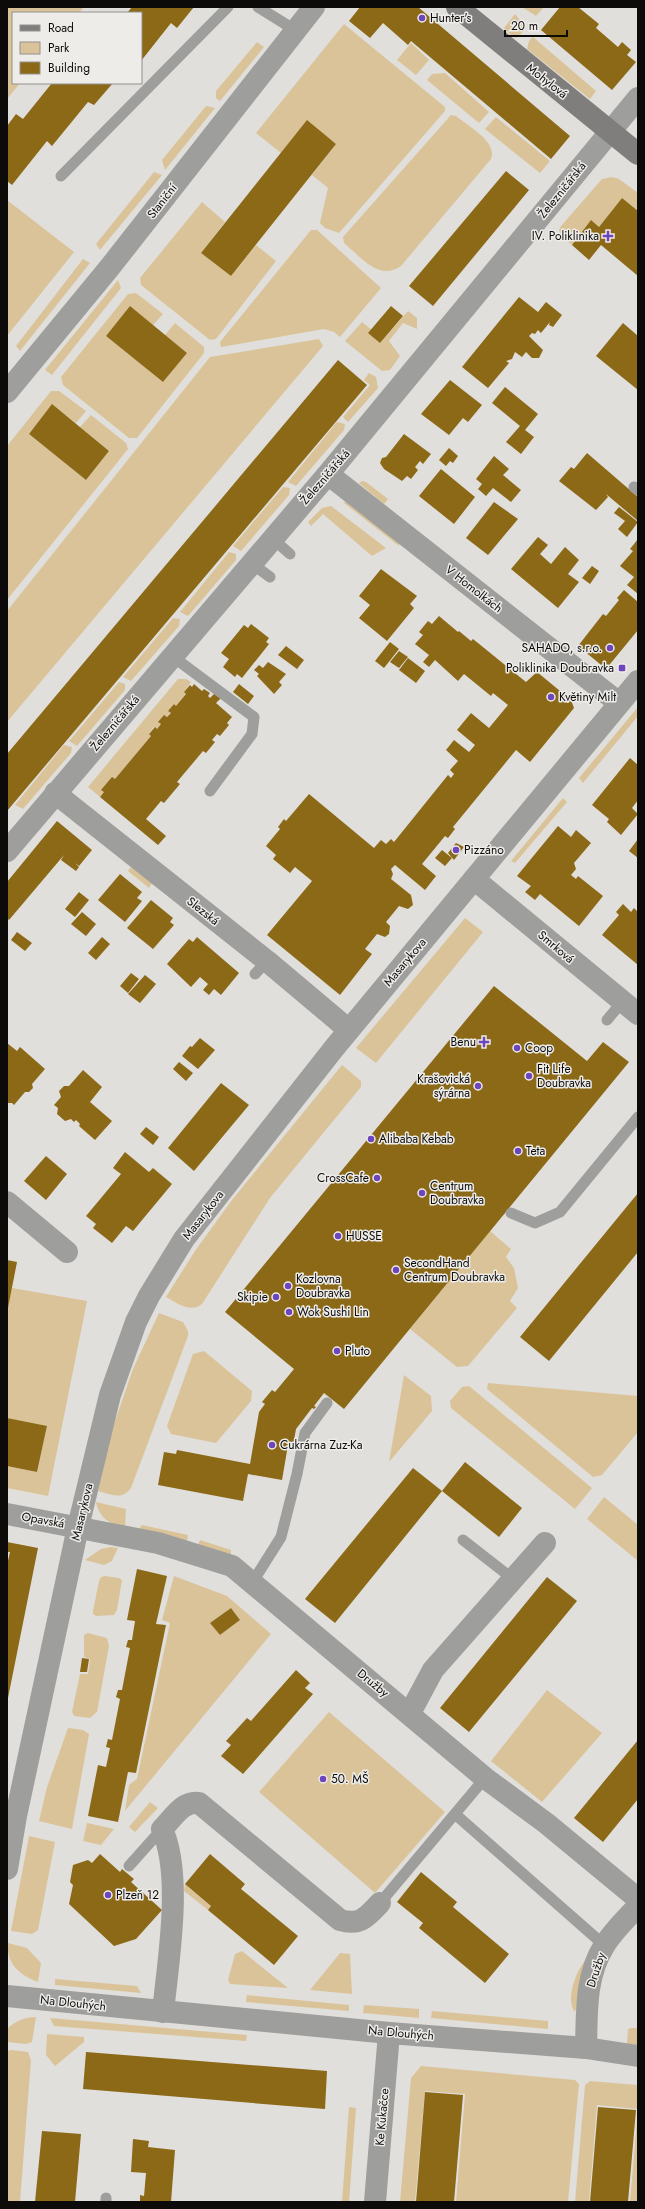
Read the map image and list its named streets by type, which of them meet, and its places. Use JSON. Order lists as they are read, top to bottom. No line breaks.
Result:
{"streets":{"main road":["Mohylová"],"street":["Železničářská","Staniční","V Homolkách","Slezská","Smrková","Masarykova","Opavská","Družby","Na Dlouhých","Ke Kukačce"]},"crossings":[["Mohylová","Železničářská"],["Železničářská","V Homolkách"],["Železničářská","Slezská"],["V Homolkách","Masarykova"],["Slezská","Masarykova"],["Smrková","Masarykova"],["Masarykova","Opavská"],["Masarykova","Družby"],["Opavská","Družby"],["Družby","Na Dlouhých"],["Na Dlouhých","Ke Kukačce"]],"places":{"other":["Hunter's","SAHADO, s.r.o.","Květiny Milt","Pizzáno","Coop","Fit Life Doubravka","Krašovická sýrárna","Alibaba Kebab","Teta","CrossCafe","Centrum Doubravka","HUSSE","SecondHand Centrum Doubravka","Kozlovna Doubravka","Skipie","Wok Sushi Lin","Pluto","Cukrárna Zuz-Ka","50. MŠ","Plzeň 12"],"health":["IV. Poliklinika","Benu"],"transit":["Poliklinika Doubravka"]},"legend":["Road","Park","Building"],"scale_bar":"20 m"}
